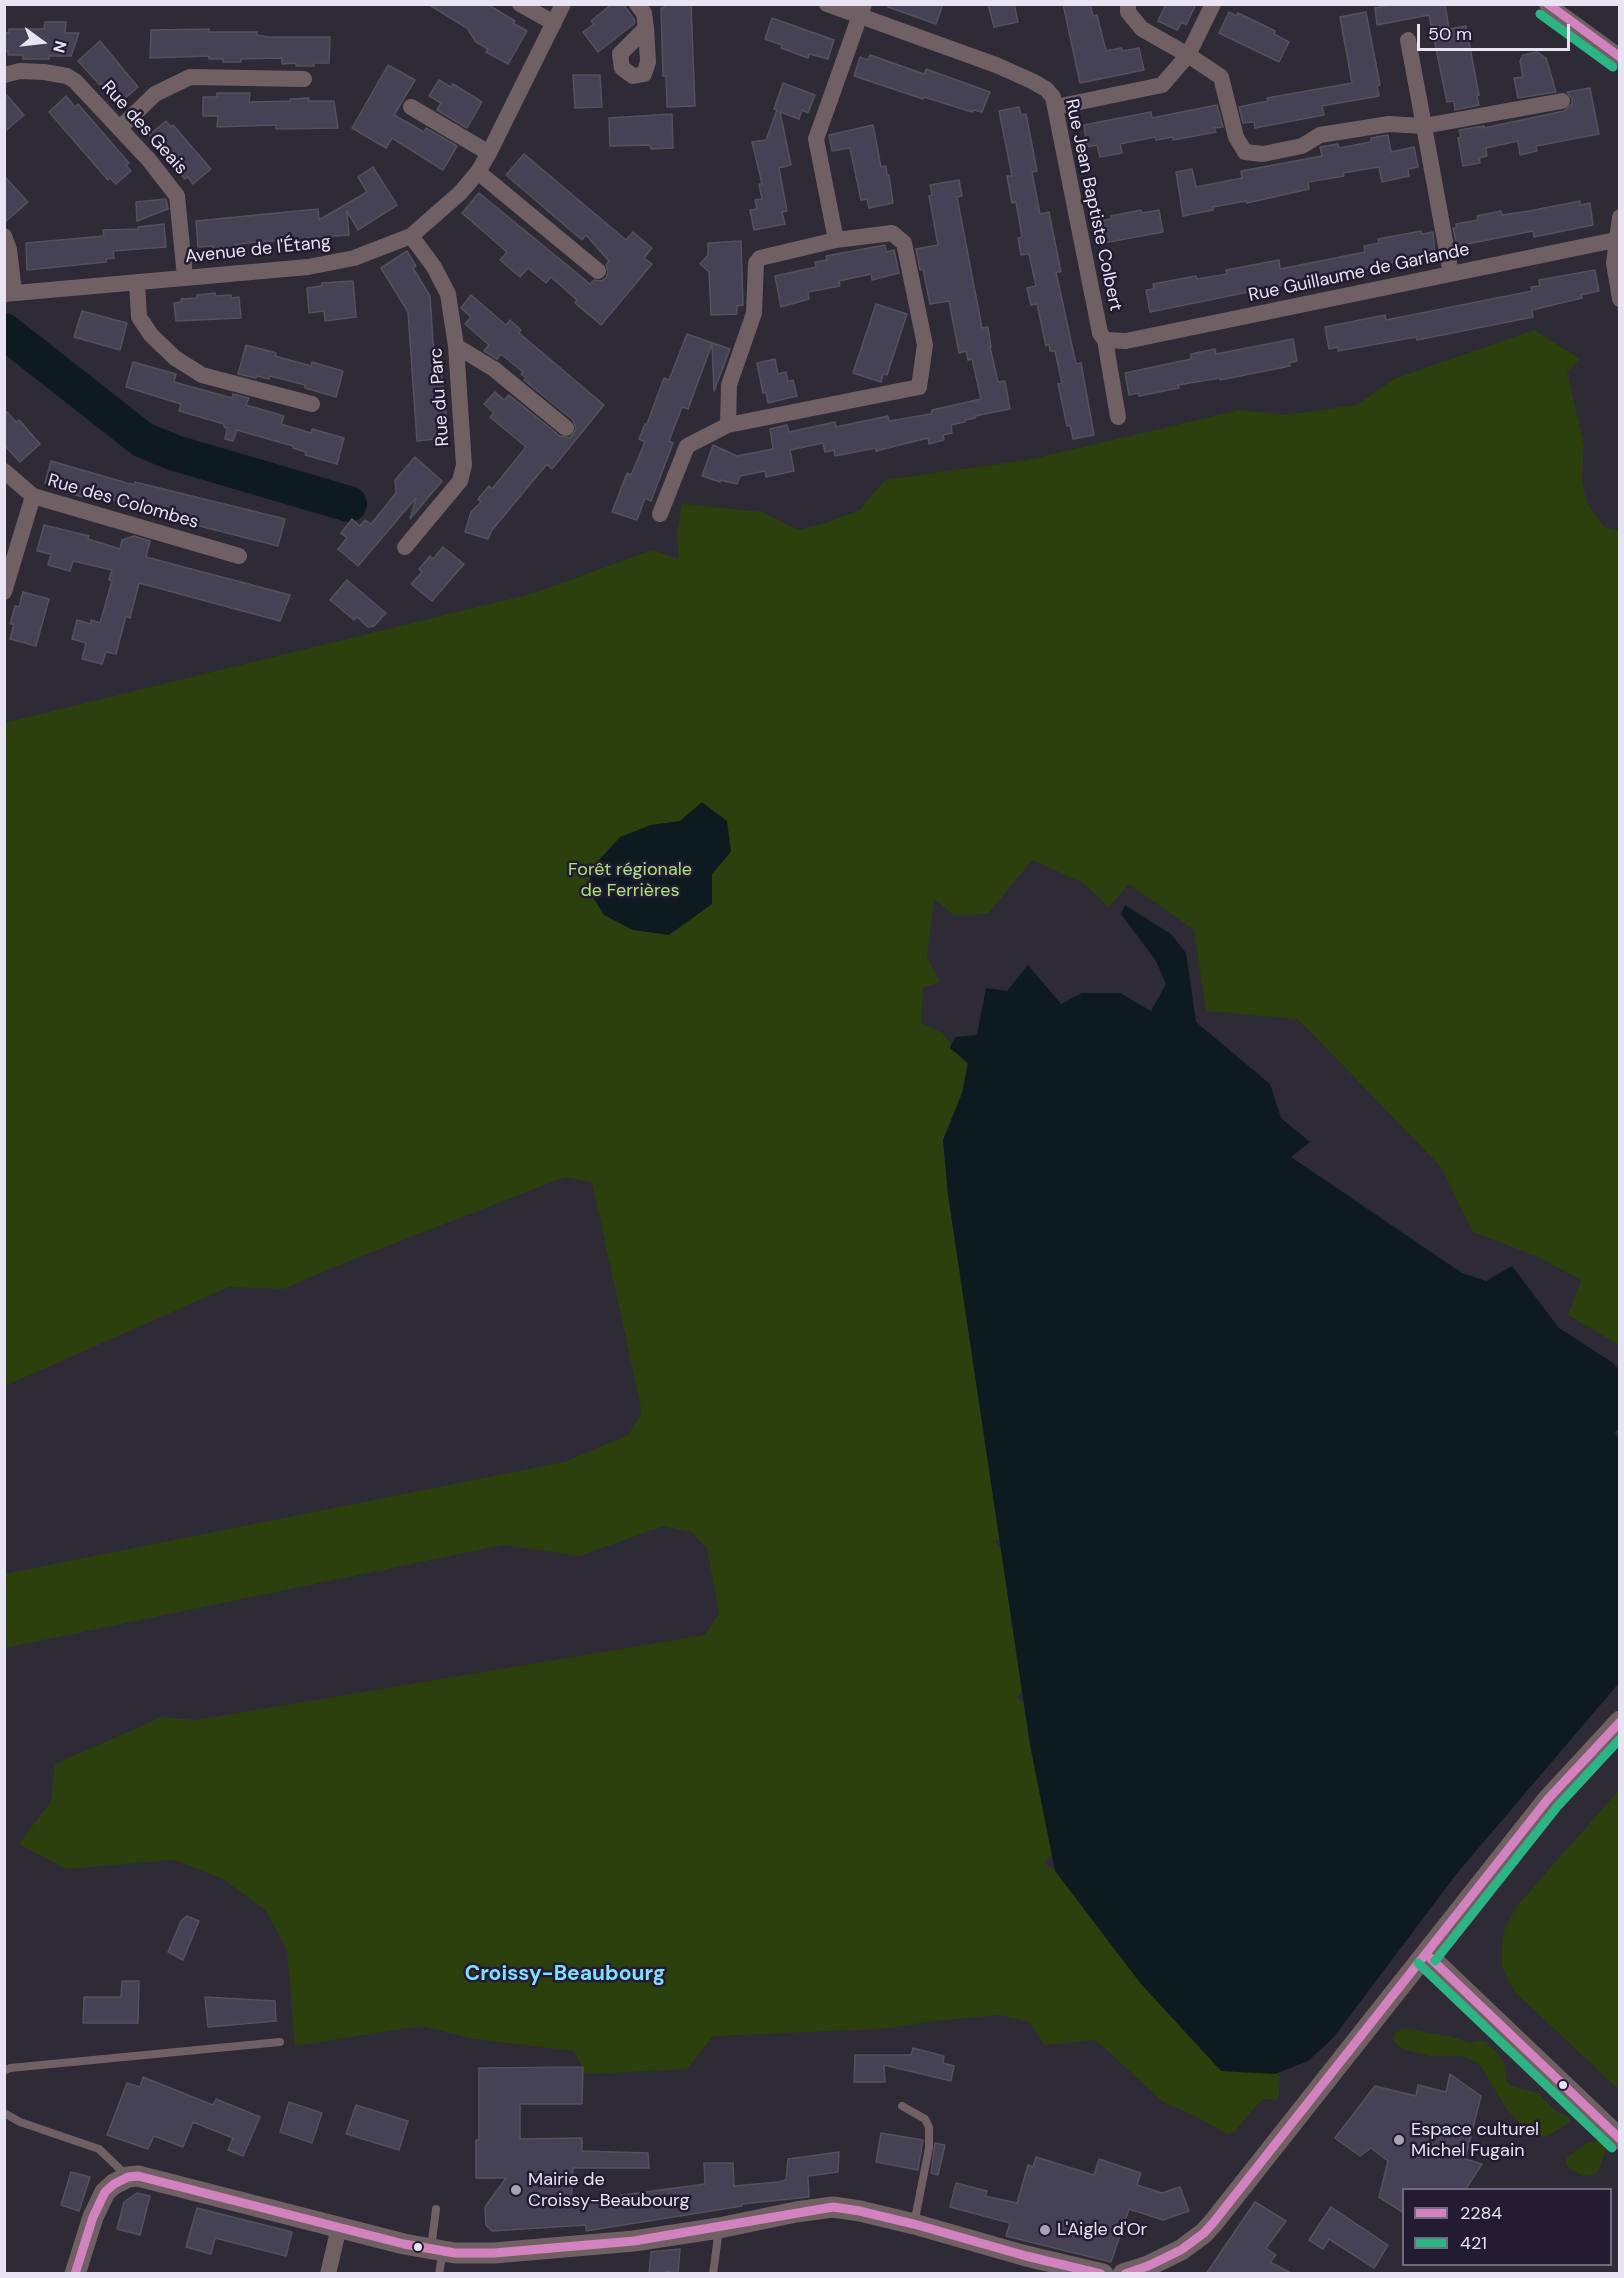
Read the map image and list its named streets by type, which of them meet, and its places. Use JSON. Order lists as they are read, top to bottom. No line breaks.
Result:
{"streets":{"street":["Rue des Geais","Rue Jean Baptiste Colbert","Avenue de l'Étang","Rue Guillaume de Garlande","Rue du Parc","Rue des Colombes"]},"crossings":[["Rue des Geais","Avenue de l'Étang"],["Rue Jean Baptiste Colbert","Rue Guillaume de Garlande"],["Avenue de l'Étang","Rue du Parc"]],"districts":["Croissy-Beaubourg"],"parks":["Forêt régionale de Ferrières"],"places":["Espace culturel Michel Fugain","Mairie de Croissy-Beaubourg","L'Aigle d'Or"],"lines":["transit line 2284","transit line 421"],"legend":["2284","421"],"scale_bar":"50 m","north":"right"}
